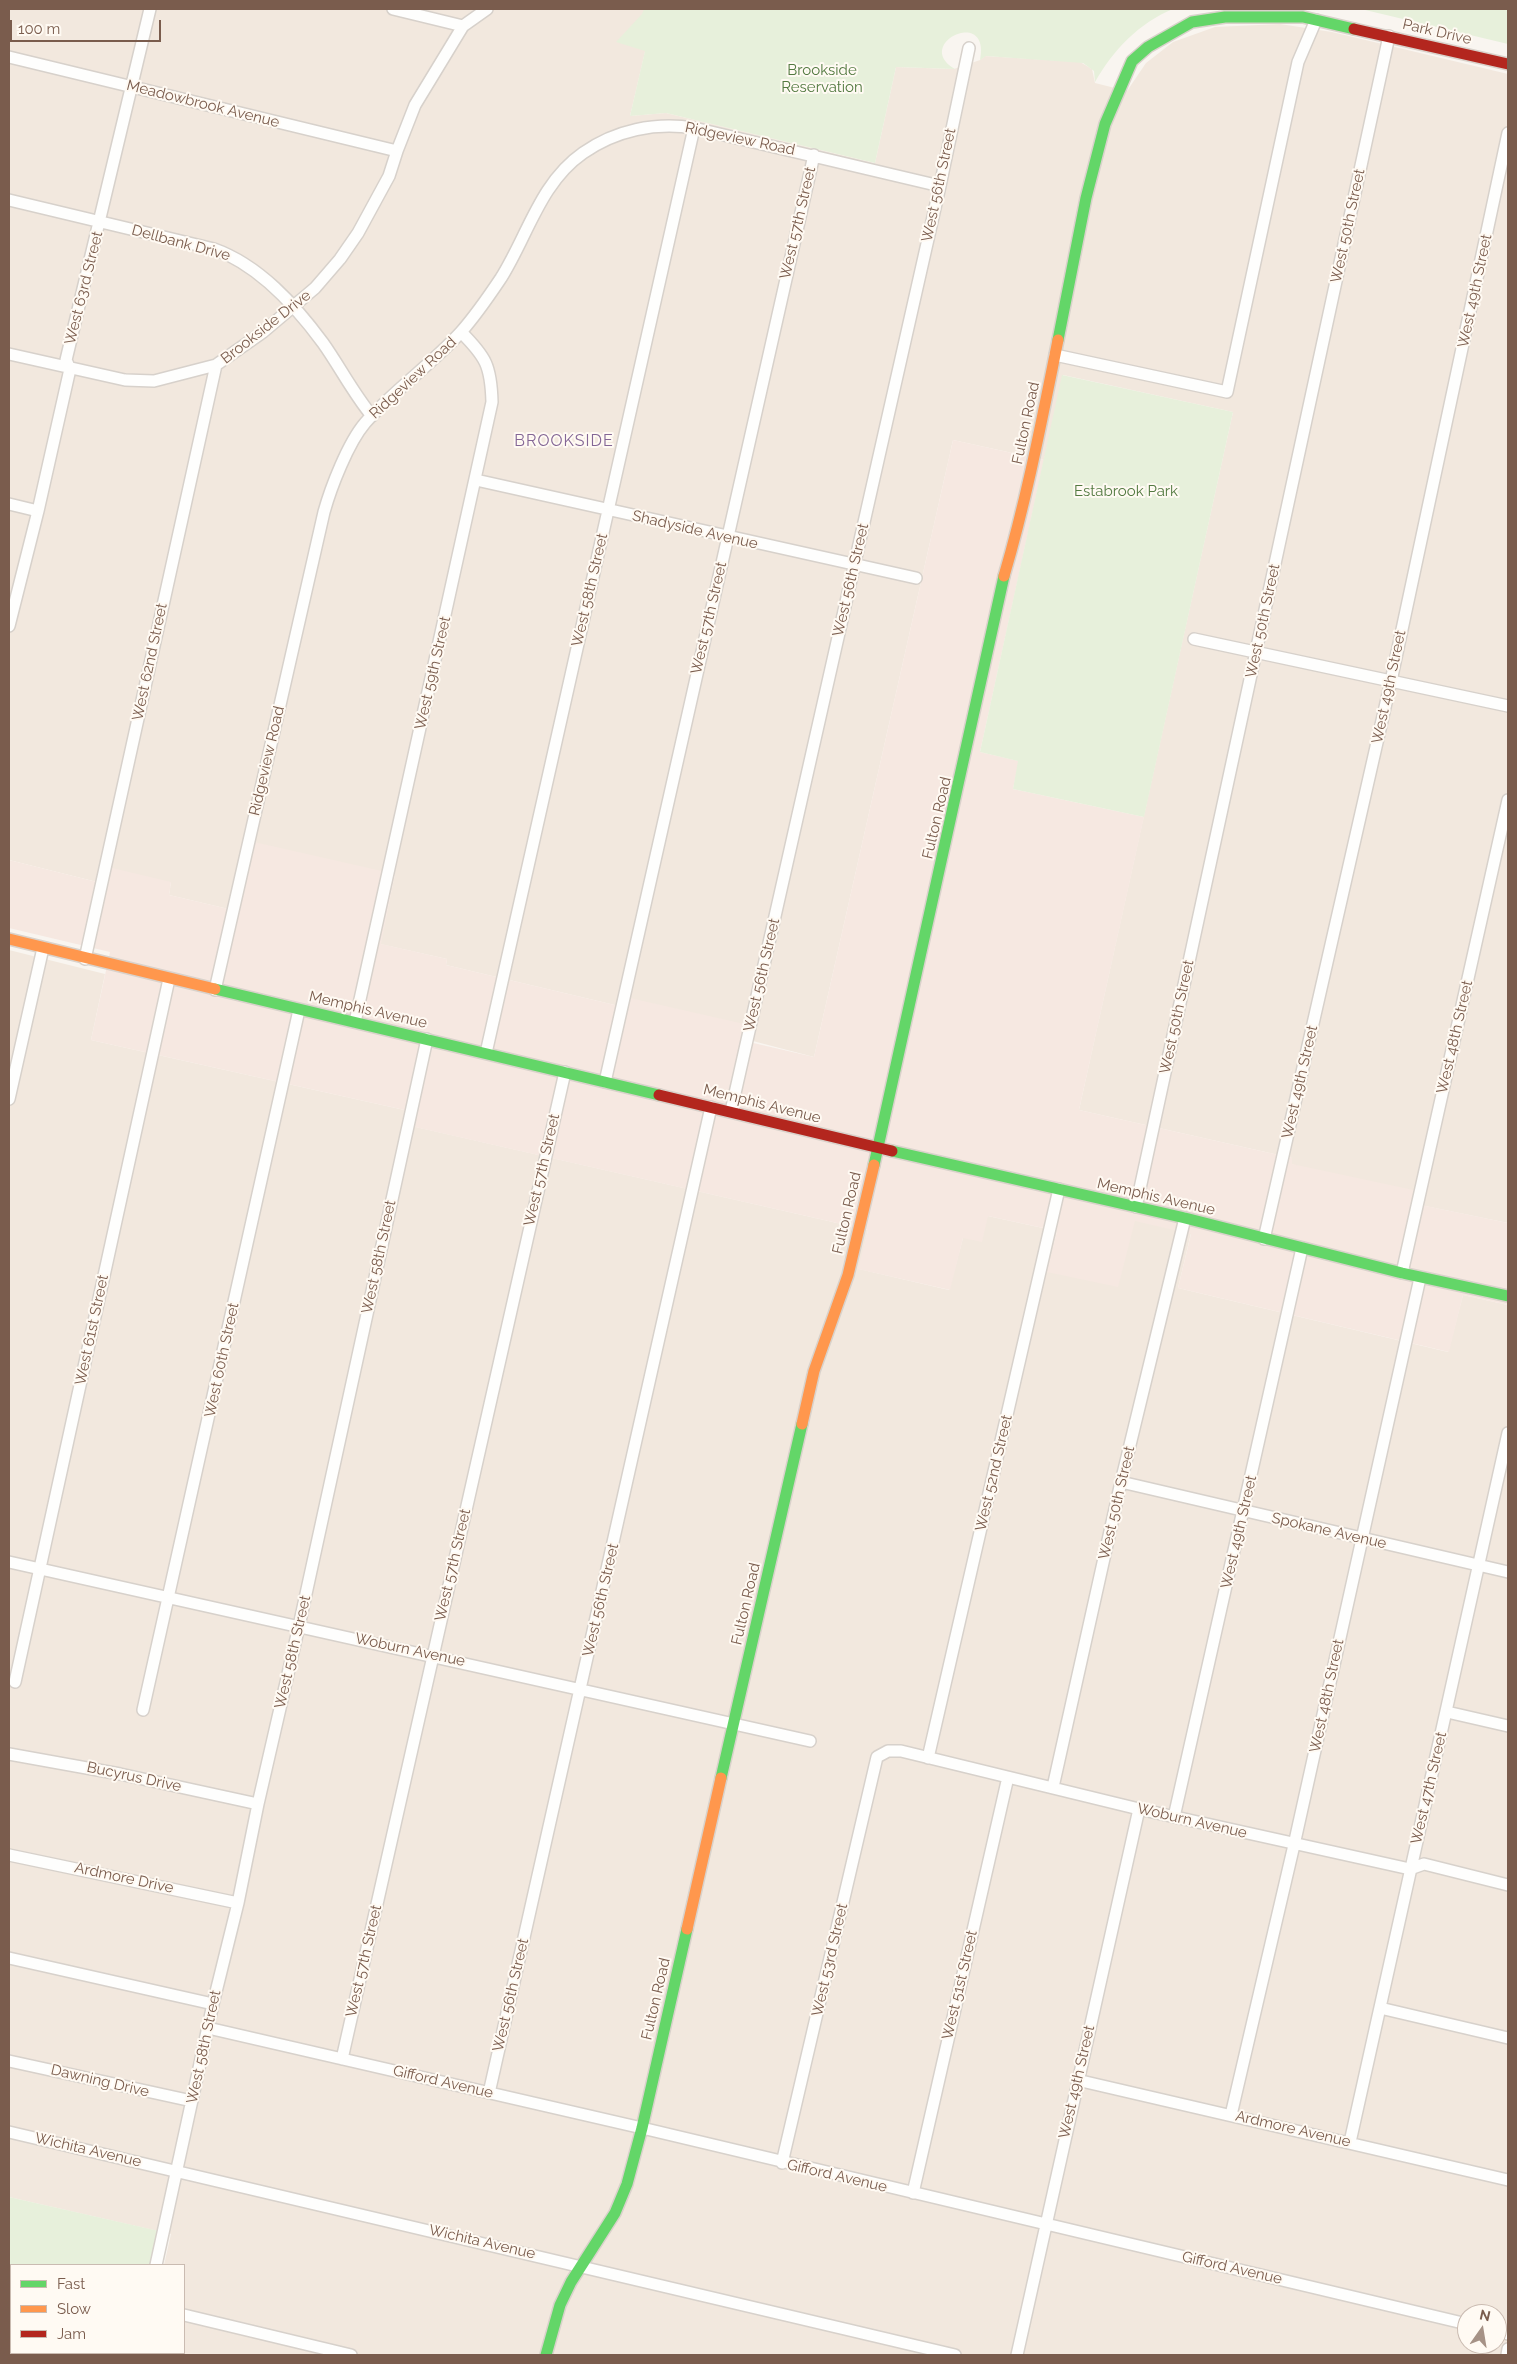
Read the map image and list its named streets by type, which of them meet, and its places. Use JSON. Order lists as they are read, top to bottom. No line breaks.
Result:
{"streets":{"main road":["Park Drive","Fulton Road","Memphis Avenue"],"street":["Meadowbrook Avenue","Ridgeview Road","West 56th Street","West 57th Street","West 50th Street","Dellbank Drive","West 63rd Street","West 49th Street","Brookside Drive","Shadyside Avenue","West 58th Street","West 62nd Street","West 59th Street","West 48th Street","West 61st Street","West 60th Street","West 52nd Street","Spokane Avenue","Woburn Avenue","Bucyrus Drive","West 47th Street","Ardmore Drive","West 53rd Street","West 51st Street","Dawning Drive","Gifford Avenue","Ardmore Avenue","Wichita Avenue"]},"crossings":[["Park Drive","West 50th Street"],["Park Drive","Fulton Road"],["Meadowbrook Avenue","West 63rd Street"],["Meadowbrook Avenue","Brookside Drive"],["Ridgeview Road","West 56th Street"],["Ridgeview Road","West 57th Street"],["Ridgeview Road","Dellbank Drive"],["Ridgeview Road","West 58th Street"],["Ridgeview Road","West 59th Street"],["Ridgeview Road","Memphis Avenue"],["West 56th Street","Shadyside Avenue"],["West 56th Street","Memphis Avenue"],["West 56th Street","Woburn Avenue"],["West 56th Street","Gifford Avenue"],["West 57th Street","Shadyside Avenue"],["West 57th Street","Memphis Avenue"],["West 57th Street","Woburn Avenue"],["West 57th Street","Gifford Avenue"],["West 50th Street","Memphis Avenue"],["West 50th Street","Spokane Avenue"],["West 50th Street","Woburn Avenue"],["Dellbank Drive","West 63rd Street"],["Dellbank Drive","Brookside Drive"],["West 63rd Street","Brookside Drive"],["West 49th Street","Memphis Avenue"],["West 49th Street","Spokane Avenue"],["West 49th Street","Woburn Avenue"],["West 49th Street","Gifford Avenue"],["West 49th Street","Ardmore Avenue"],["Brookside Drive","West 62nd Street"],["Fulton Road","Memphis Avenue"],["Fulton Road","Woburn Avenue"],["Fulton Road","Gifford Avenue"],["Fulton Road","Wichita Avenue"],["Shadyside Avenue","West 58th Street"],["Shadyside Avenue","West 59th Street"],["West 58th Street","Memphis Avenue"],["West 58th Street","Woburn Avenue"],["West 58th Street","Bucyrus Drive"],["West 58th Street","Ardmore Drive"],["West 58th Street","Dawning Drive"],["West 58th Street","Gifford Avenue"],["West 58th Street","Wichita Avenue"],["West 62nd Street","Memphis Avenue"],["West 59th Street","Memphis Avenue"],["Memphis Avenue","West 48th Street"],["Memphis Avenue","West 61st Street"],["Memphis Avenue","West 60th Street"],["Memphis Avenue","West 52nd Street"],["West 48th Street","Spokane Avenue"],["West 48th Street","Woburn Avenue"],["West 48th Street","Ardmore Avenue"],["West 61st Street","Woburn Avenue"],["West 60th Street","Woburn Avenue"],["West 52nd Street","Woburn Avenue"],["Spokane Avenue","West 47th Street"],["Woburn Avenue","West 47th Street"],["Woburn Avenue","West 53rd Street"],["Woburn Avenue","West 51st Street"],["West 47th Street","Ardmore Avenue"],["West 53rd Street","Gifford Avenue"],["West 51st Street","Gifford Avenue"]],"districts":["BROOKSIDE"],"parks":["Brookside Reservation","Estabrook Park"],"legend":["Fast","Slow","Jam"],"scale_bar":"100 m","north":"top"}
